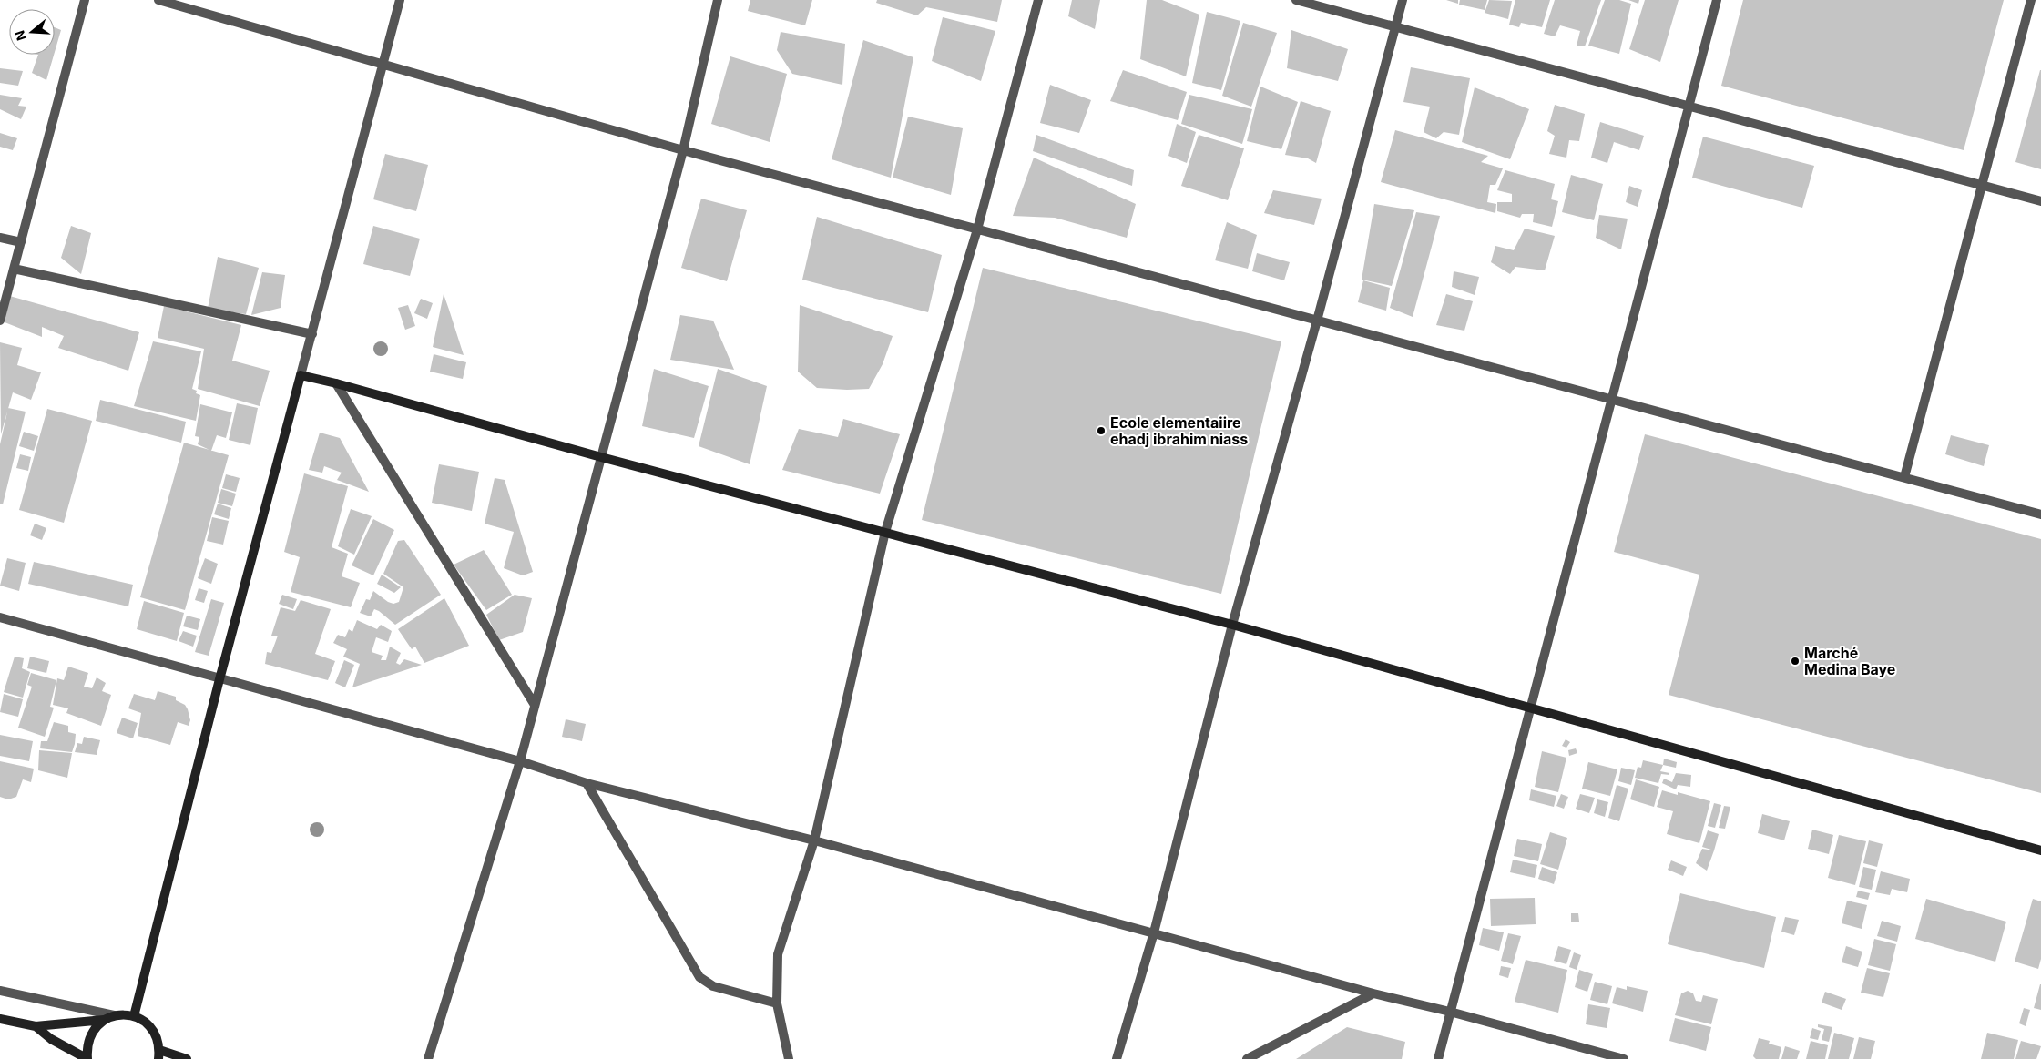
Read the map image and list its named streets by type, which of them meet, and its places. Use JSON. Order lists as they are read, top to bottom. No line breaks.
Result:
{"places":["Ecole elementaiire ehadj ibrahim niass","Marché Medina Baye"],"north":"left"}
